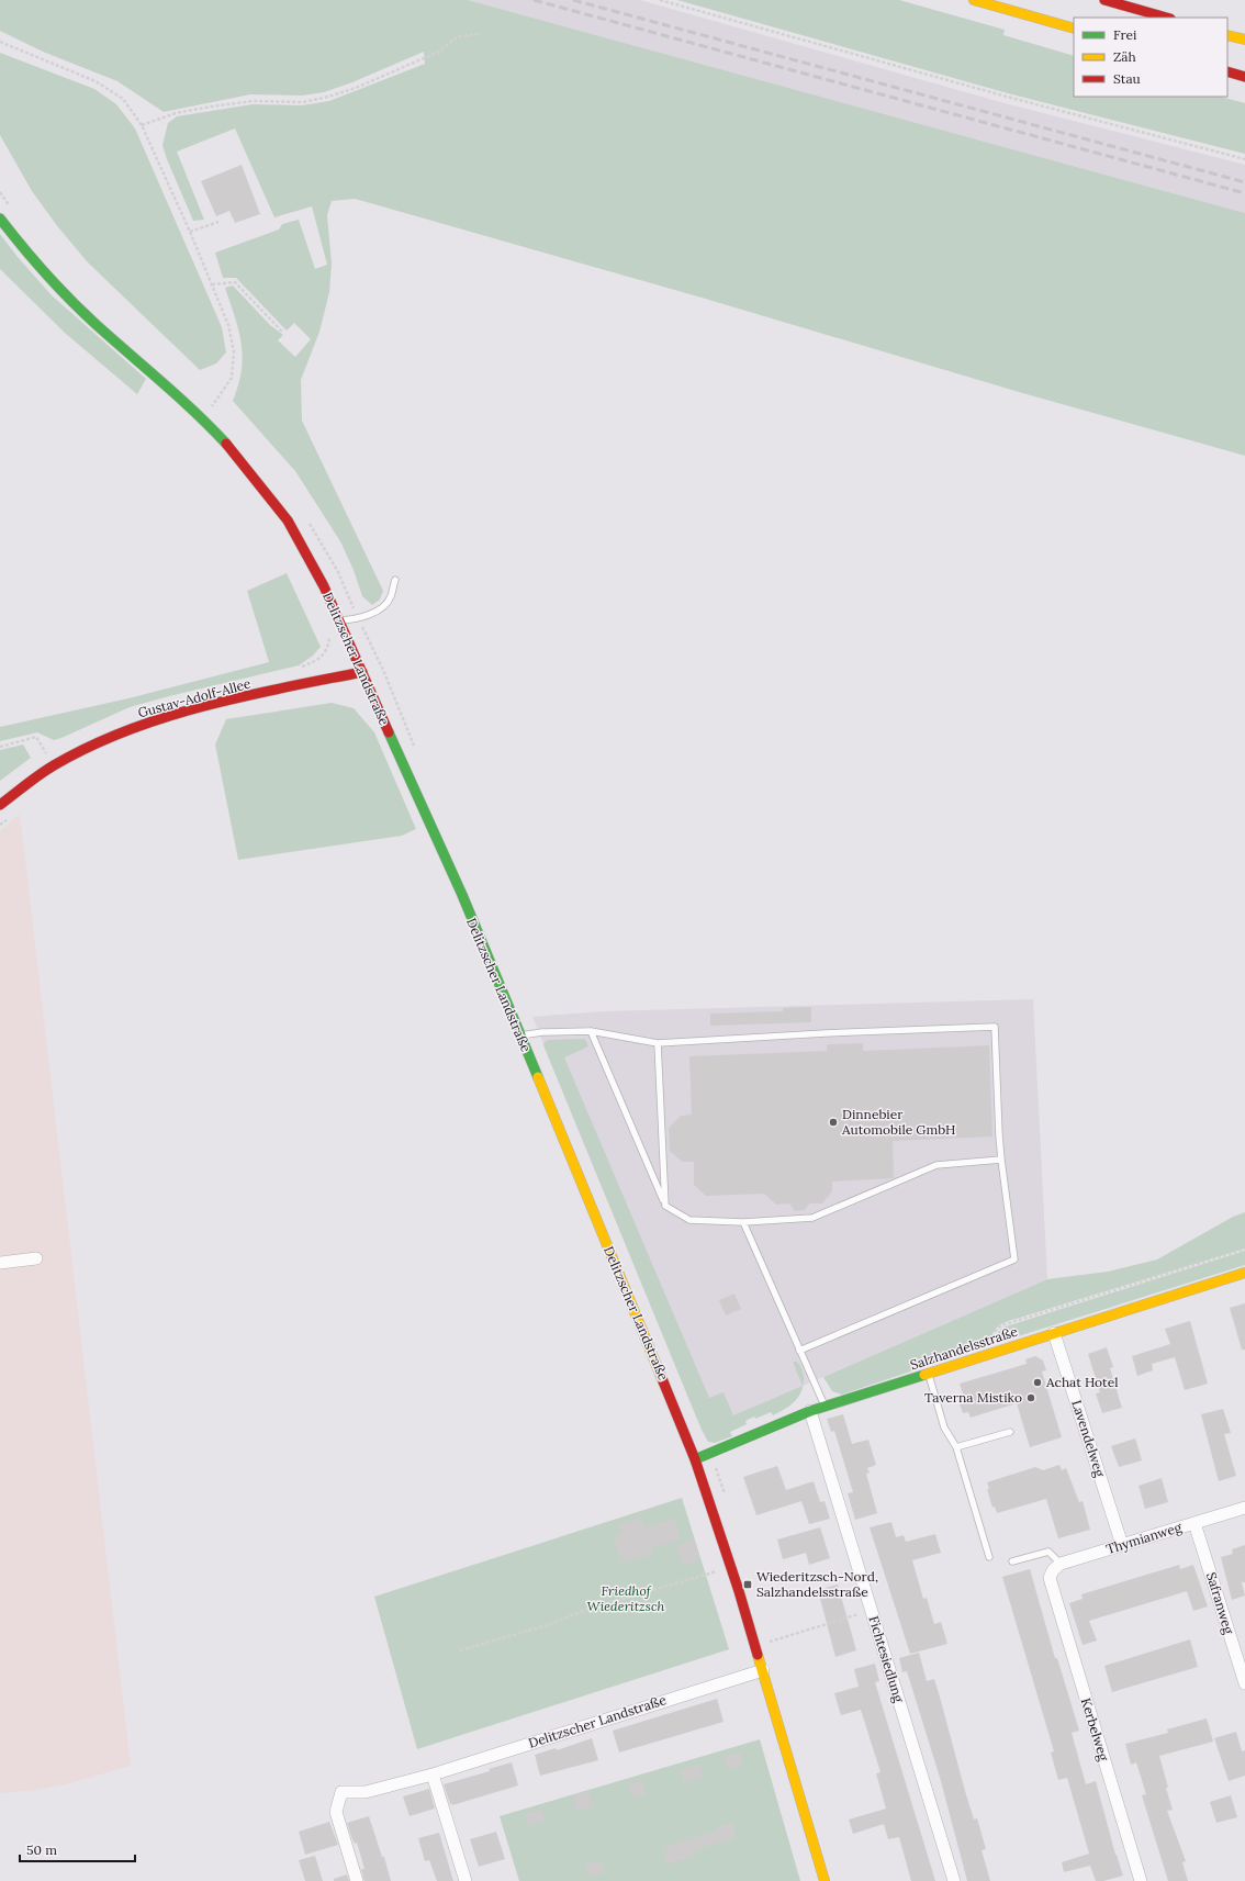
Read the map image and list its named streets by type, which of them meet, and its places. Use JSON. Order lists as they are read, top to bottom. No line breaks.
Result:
{"streets":{"main road":["Delitzscher Landstraße","Gustav-Adolf-Allee","Salzhandelsstraße"],"street":["Lavendelweg","Thymianweg","Safranweg","Fichtesiedlung","Kerbelweg"]},"crossings":[["Delitzscher Landstraße","Gustav-Adolf-Allee"],["Delitzscher Landstraße","Salzhandelsstraße"],["Salzhandelsstraße","Lavendelweg"],["Salzhandelsstraße","Fichtesiedlung"],["Lavendelweg","Thymianweg"],["Thymianweg","Safranweg"],["Thymianweg","Kerbelweg"]],"parks":["Friedhof Wiederitzsch"],"places":{"other":["Dinnebier Automobile GmbH","Achat Hotel","Taverna Mistiko"],"transit":["Wiederitzsch-Nord, Salzhandelsstraße"]},"legend":["Frei","Zäh","Stau"],"scale_bar":"50 m"}
